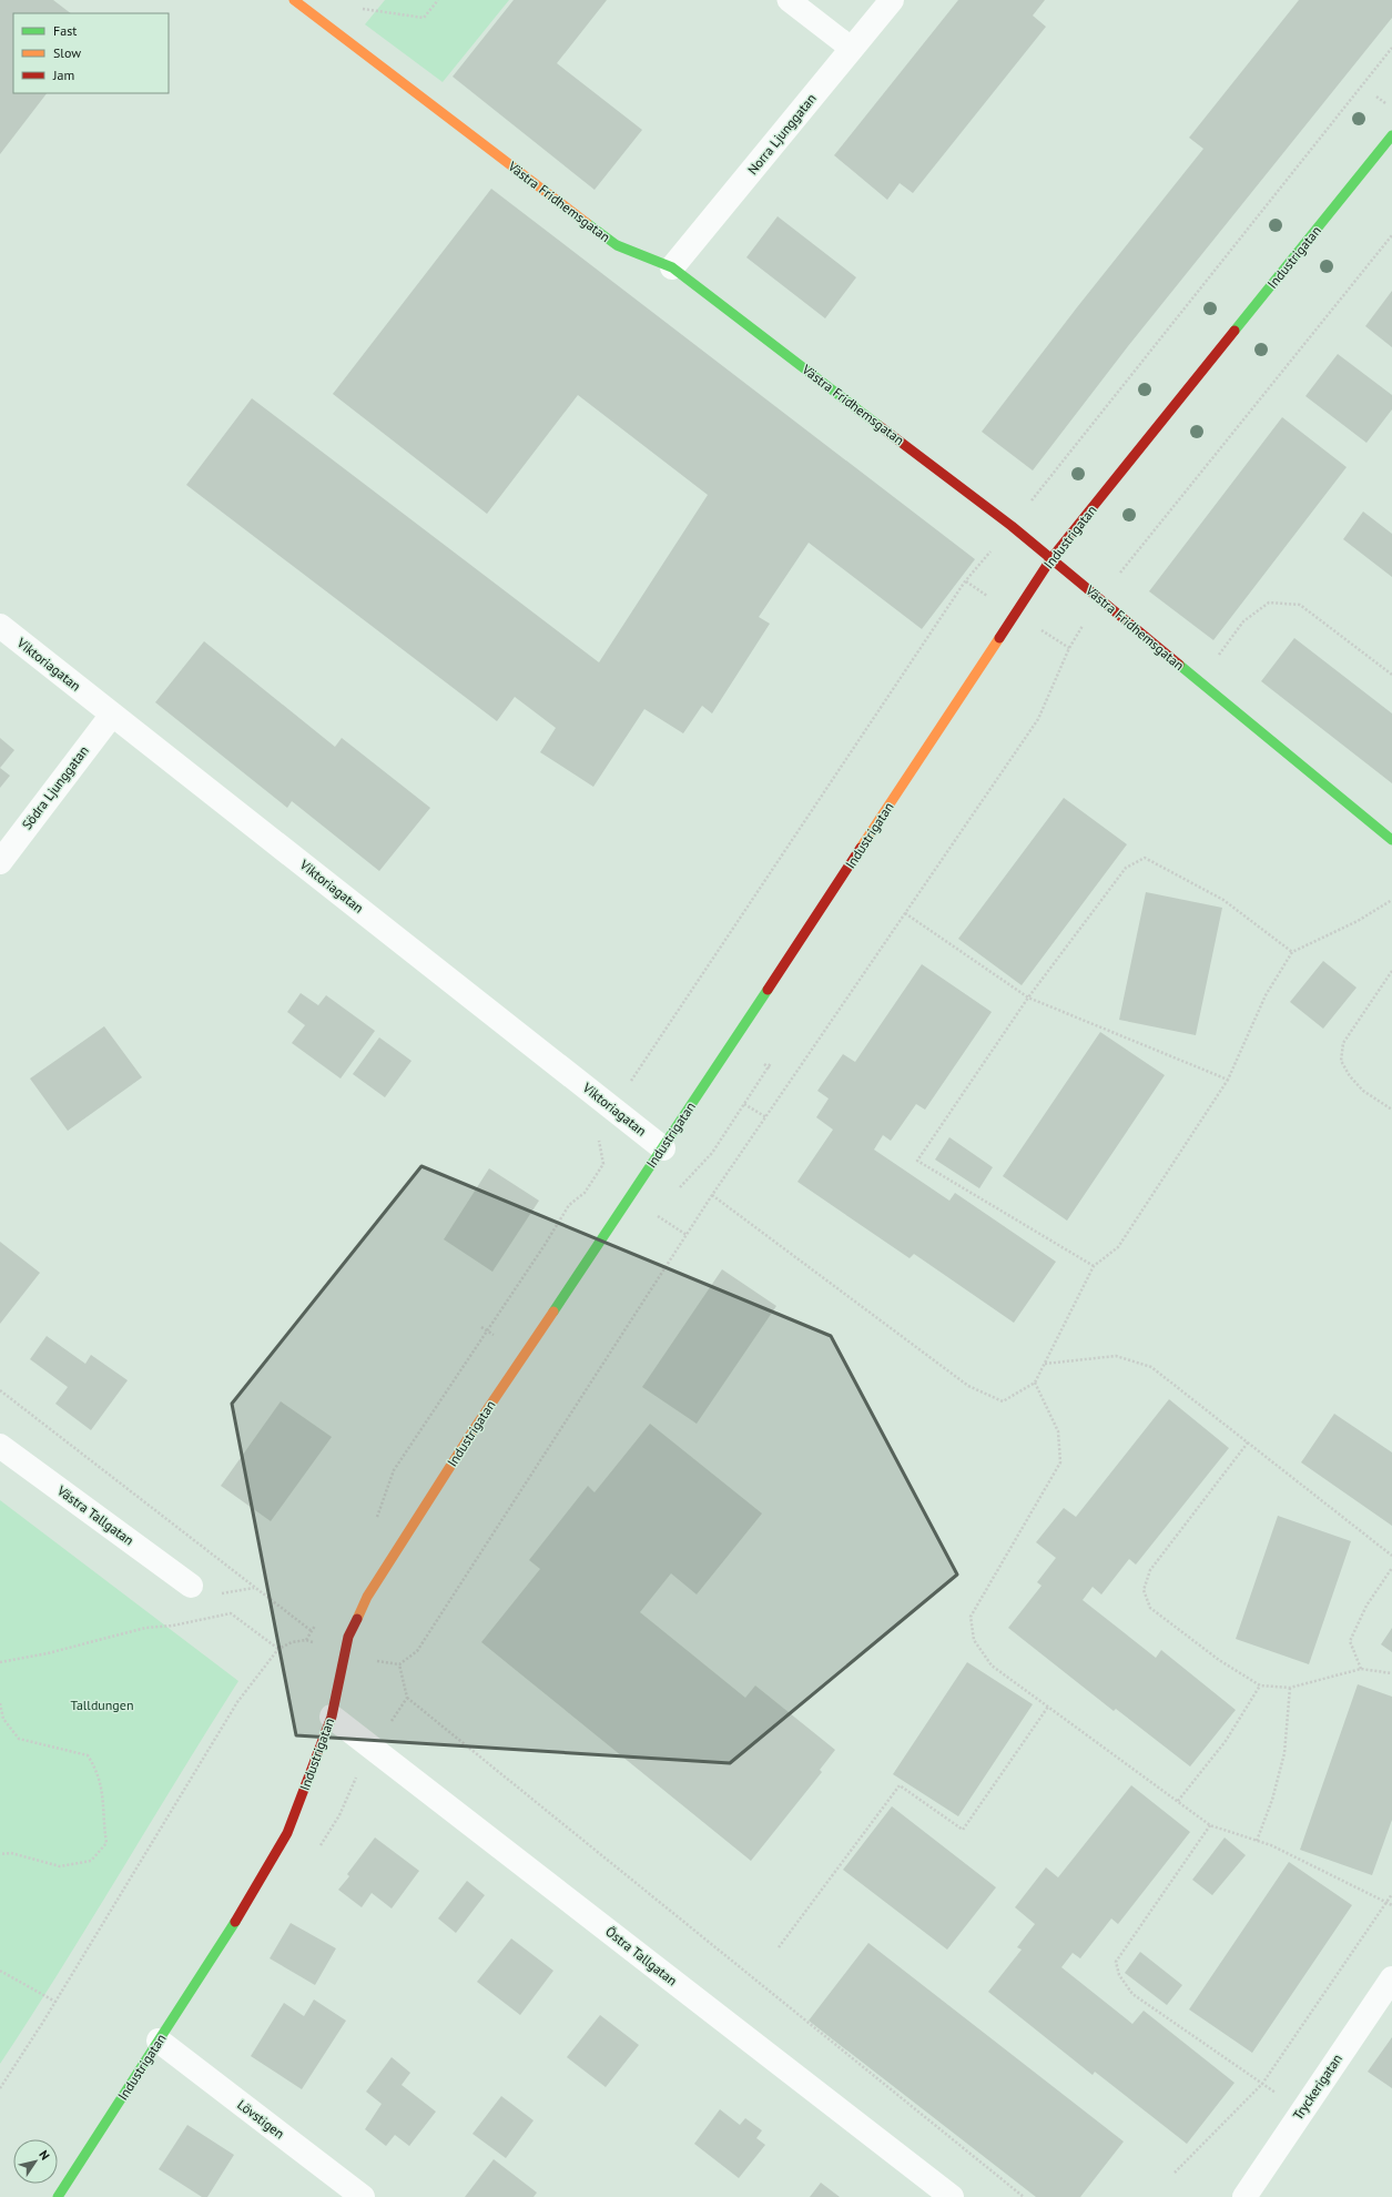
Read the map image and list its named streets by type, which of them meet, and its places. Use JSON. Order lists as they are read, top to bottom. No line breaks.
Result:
{"streets":{"street":["Norra Ljunggatan","Västra Fridhemsgatan","Industrigatan","Viktoriagatan","Södra Ljunggatan","Västra Tallgatan","Östra Tallgatan","Tryckerigatan","Lövstigen"]},"crossings":[["Norra Ljunggatan","Västra Fridhemsgatan"],["Västra Fridhemsgatan","Industrigatan"],["Industrigatan","Viktoriagatan"],["Industrigatan","Östra Tallgatan"],["Industrigatan","Lövstigen"],["Viktoriagatan","Södra Ljunggatan"]],"parks":["Talldungen"],"legend":["Fast","Slow","Jam"],"north":"top right"}
